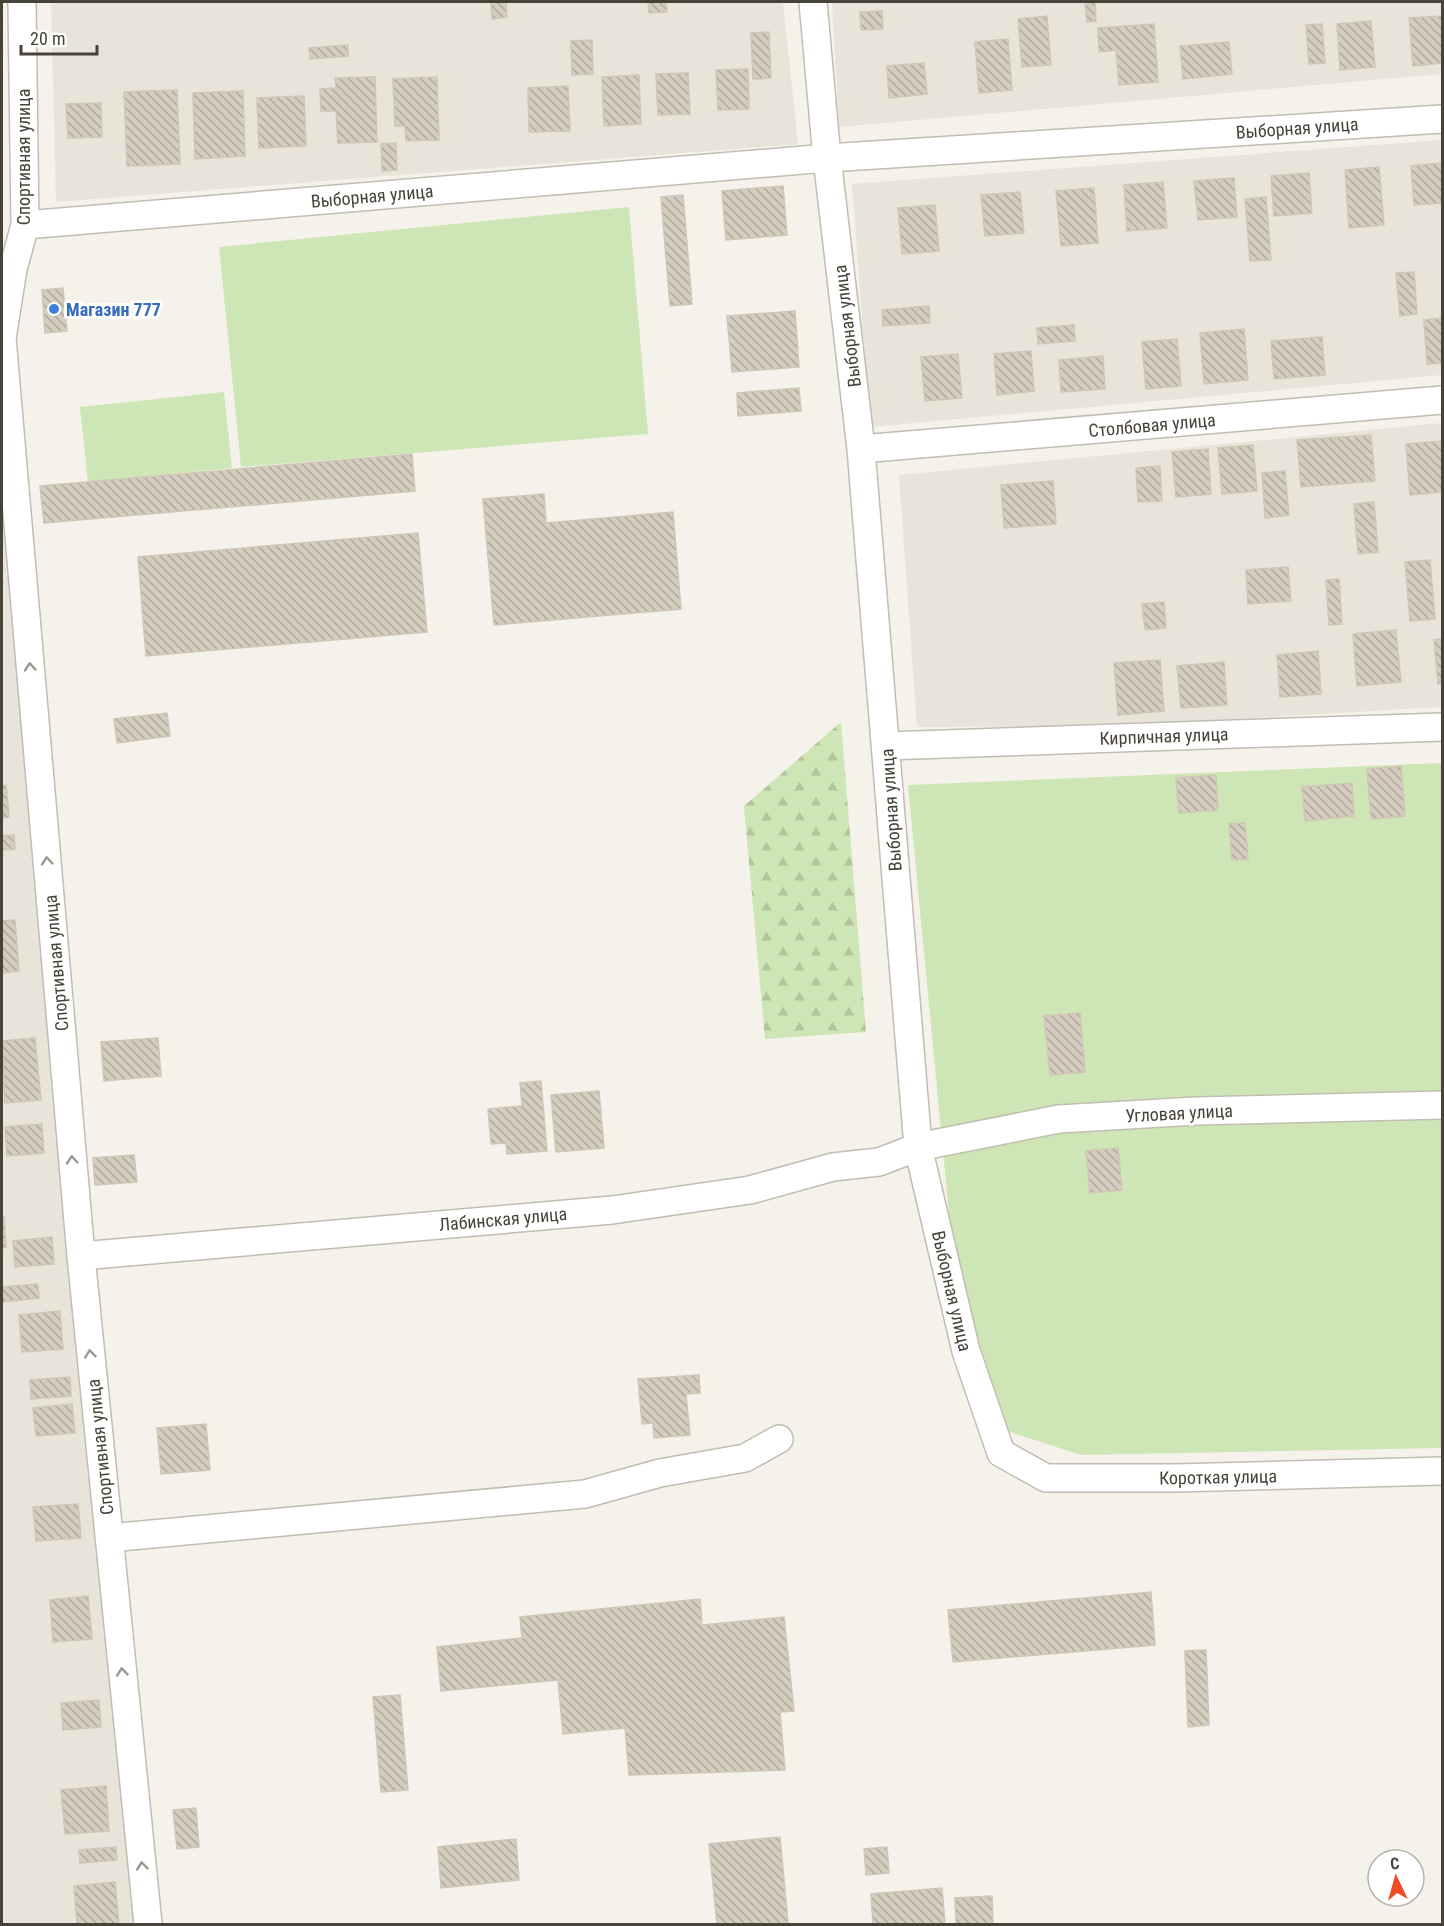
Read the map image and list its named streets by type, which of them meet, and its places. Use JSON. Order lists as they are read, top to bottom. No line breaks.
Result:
{"streets":{"street":["Выборная улица","Спортивная улица","Столбовая улица","Кирпичная улица","Угловая улица","Лабинская улица","Короткая улица"]},"crossings":[["Выборная улица","Спортивная улица"],["Выборная улица","Столбовая улица"],["Выборная улица","Кирпичная улица"],["Выборная улица","Угловая улица"],["Выборная улица","Лабинская улица"],["Выборная улица","Короткая улица"],["Спортивная улица","Лабинская улица"],["Угловая улица","Лабинская улица"]],"one_way":["Спортивная улица"],"places":["Магазин 777"],"scale_bar":"20 m","north":"top"}
